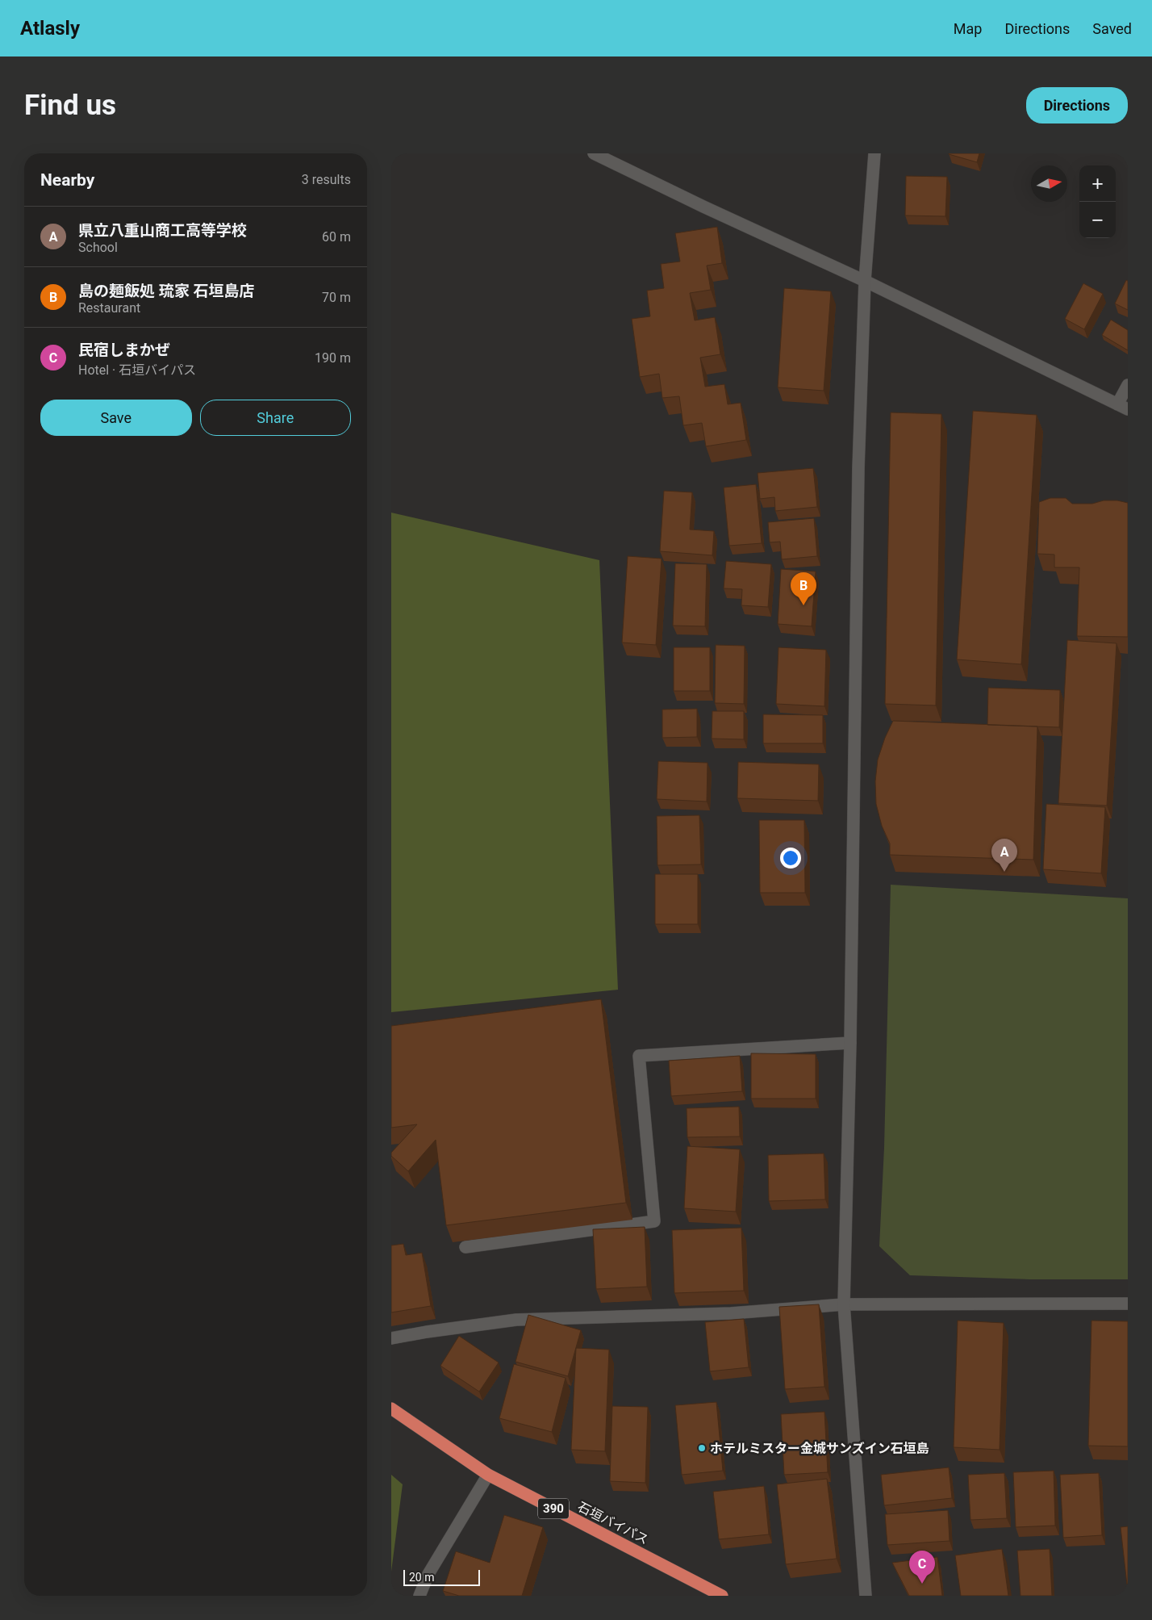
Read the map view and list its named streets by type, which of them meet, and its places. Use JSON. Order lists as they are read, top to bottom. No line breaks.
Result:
{"streets":{"highway":["390","石垣バイパス"]},"places":["ホテルミスター金城サンズイン石垣島"],"scale_bar":"20 m","north":"right","page":{"header":"Atlasly","nav":["Map","Directions","Saved"],"buttons":["Directions",["Save","Share"]],"title":"Find us","heading":["Nearby","3 results"],"map_buttons":["+","−"],"list":[{"mark":"A","name":"県立八重山商工高等学校","note":"School","value":"60 m"},{"mark":"B","name":"島の麺飯処 琉家 石垣島店","note":"Restaurant","value":"70 m"},{"mark":"C","name":"民宿しまかぜ","note":"Hotel · 石垣バイパス","value":"190 m"}],"pins":["B","A","C"],"scale":"20 m"}}
